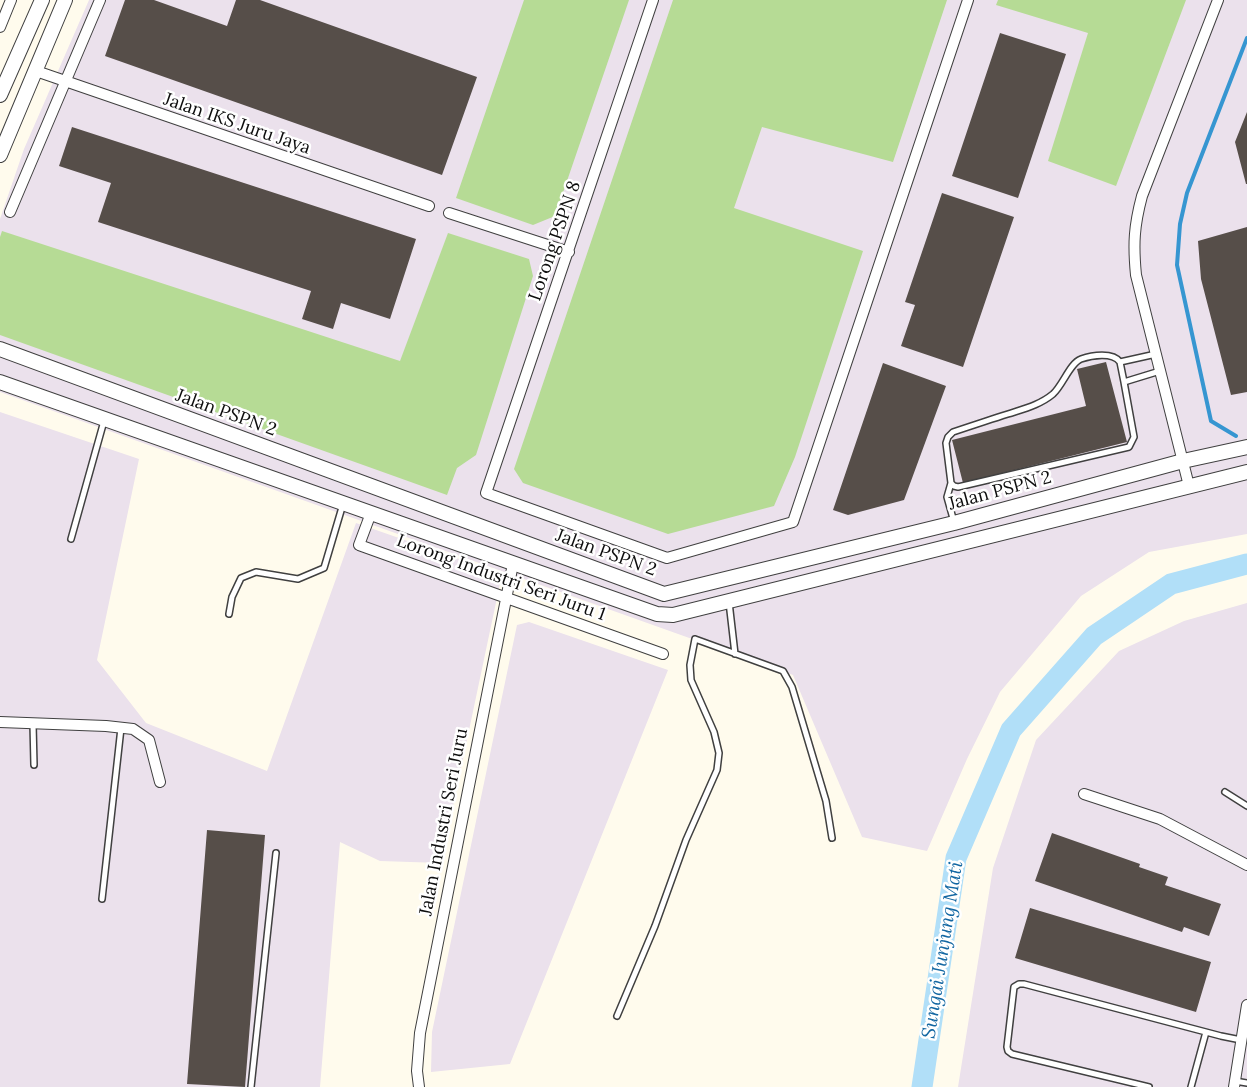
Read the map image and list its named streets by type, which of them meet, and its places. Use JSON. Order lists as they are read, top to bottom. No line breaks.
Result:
{"streets":{"street":["Jalan IKS Juru Jaya","Lorong PSPN 8","Jalan PSPN 2","Lorong Industri Seri Juru 1","Jalan Industri Seri Juru"]},"crossings":[["Lorong Industri Seri Juru 1","Jalan Industri Seri Juru"]],"water":["Sungai Junjung Mati"]}
